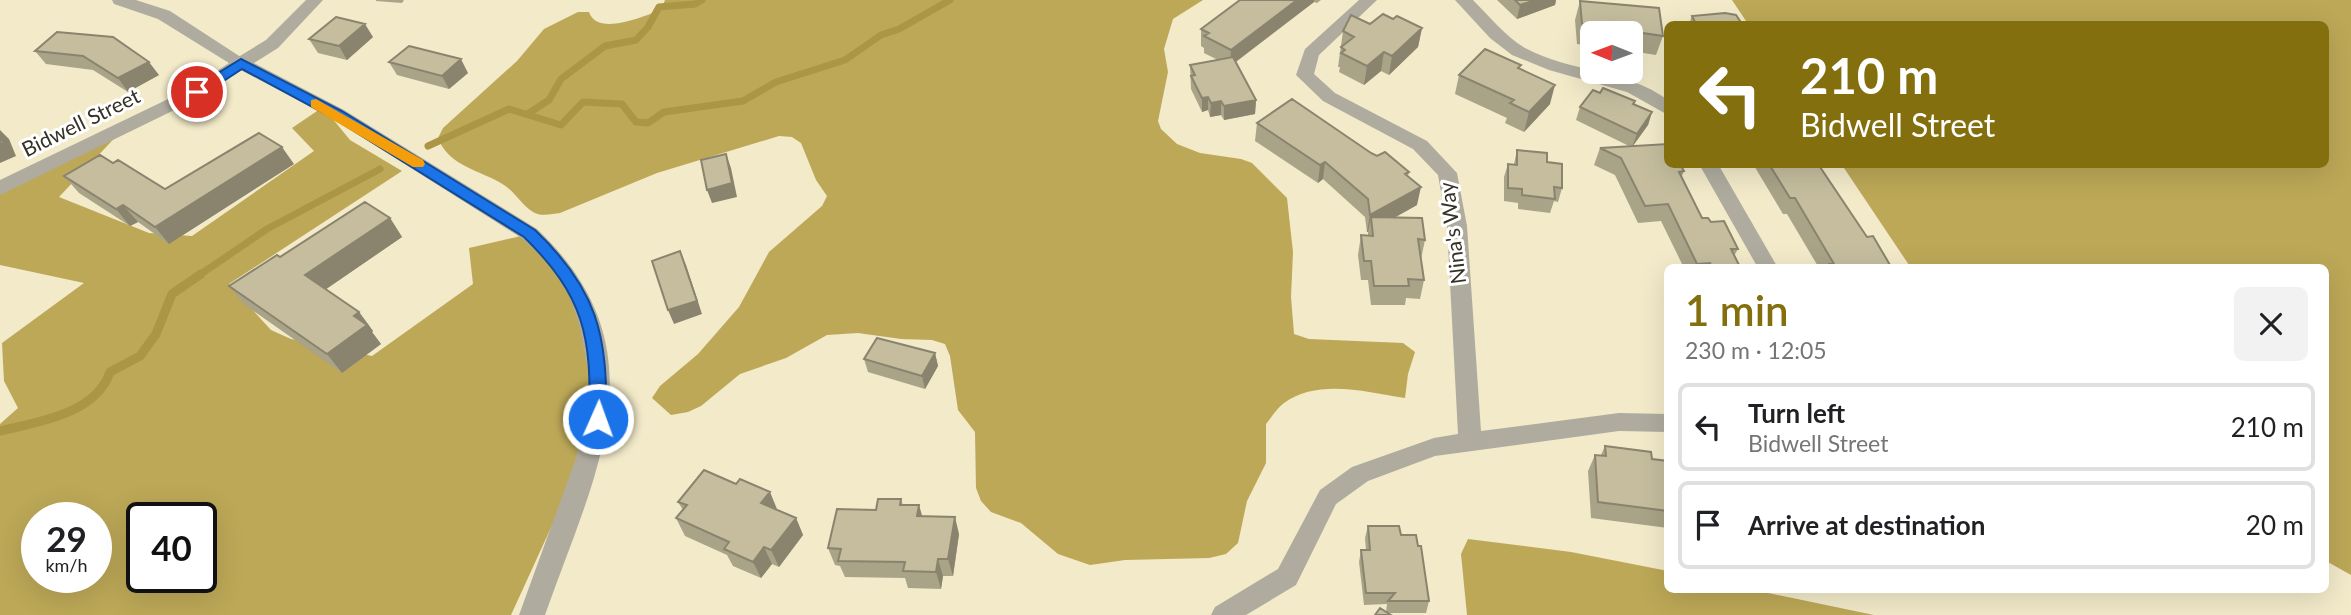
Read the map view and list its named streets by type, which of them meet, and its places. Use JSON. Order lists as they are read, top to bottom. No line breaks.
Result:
{"streets":{"street":["Bidwell Street","Nina's Way"]},"north":"left","page":{"turn":["210 m","Bidwell Street"],"heading":["1 min","230 m · 12:05"],"list":[{"name":"Turn left","note":"Bidwell Street","value":"210 m"},{"name":"Arrive at destination","value":"20 m"}],"speed":"29 km/h","limit":"40"}}
